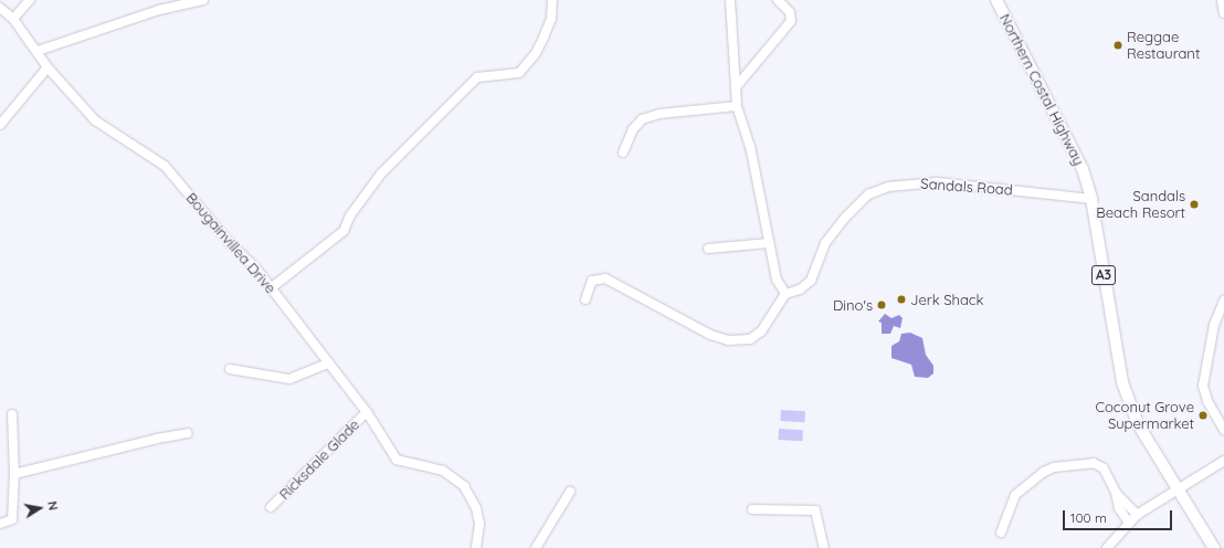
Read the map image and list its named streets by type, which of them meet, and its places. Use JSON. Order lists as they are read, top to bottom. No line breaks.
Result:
{"streets":{"main road":["Northern Costal Highway","A3"],"street":["Sandals Road","Bougainvillea Drive","Ricksdale Glade"]},"crossings":[["Northern Costal Highway","Sandals Road"],["Bougainvillea Drive","Ricksdale Glade"]],"places":["Reggae Restaurant","Sandals Beach Resort","Jerk Shack","Dino's","Coconut Grove Supermarket"],"scale_bar":"100 m","north":"right"}
